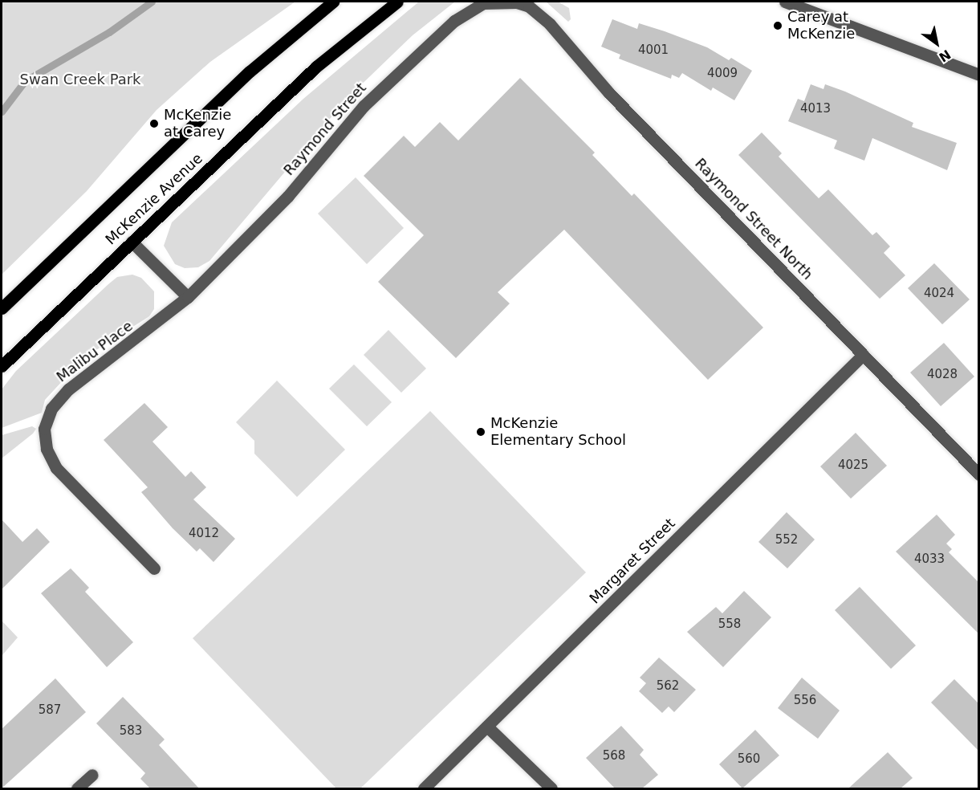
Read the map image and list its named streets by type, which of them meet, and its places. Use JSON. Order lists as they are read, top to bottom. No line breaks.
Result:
{"streets":{"main road":["McKenzie Avenue"],"street":["Raymond Street","Raymond Street North","Malibu Place","Margaret Street"]},"crossings":[["Raymond Street","Raymond Street North"],["Raymond Street","Malibu Place"],["Raymond Street North","Margaret Street"]],"parks":["Swan Creek Park"],"places":["Carey at McKenzie","McKenzie at Carey","McKenzie Elementary School"],"house_numbers":["4001","4009","4013","4024","4028","4025","4012","552","4033","558","562","556","587","583","568","560"],"north":"bottom right"}
